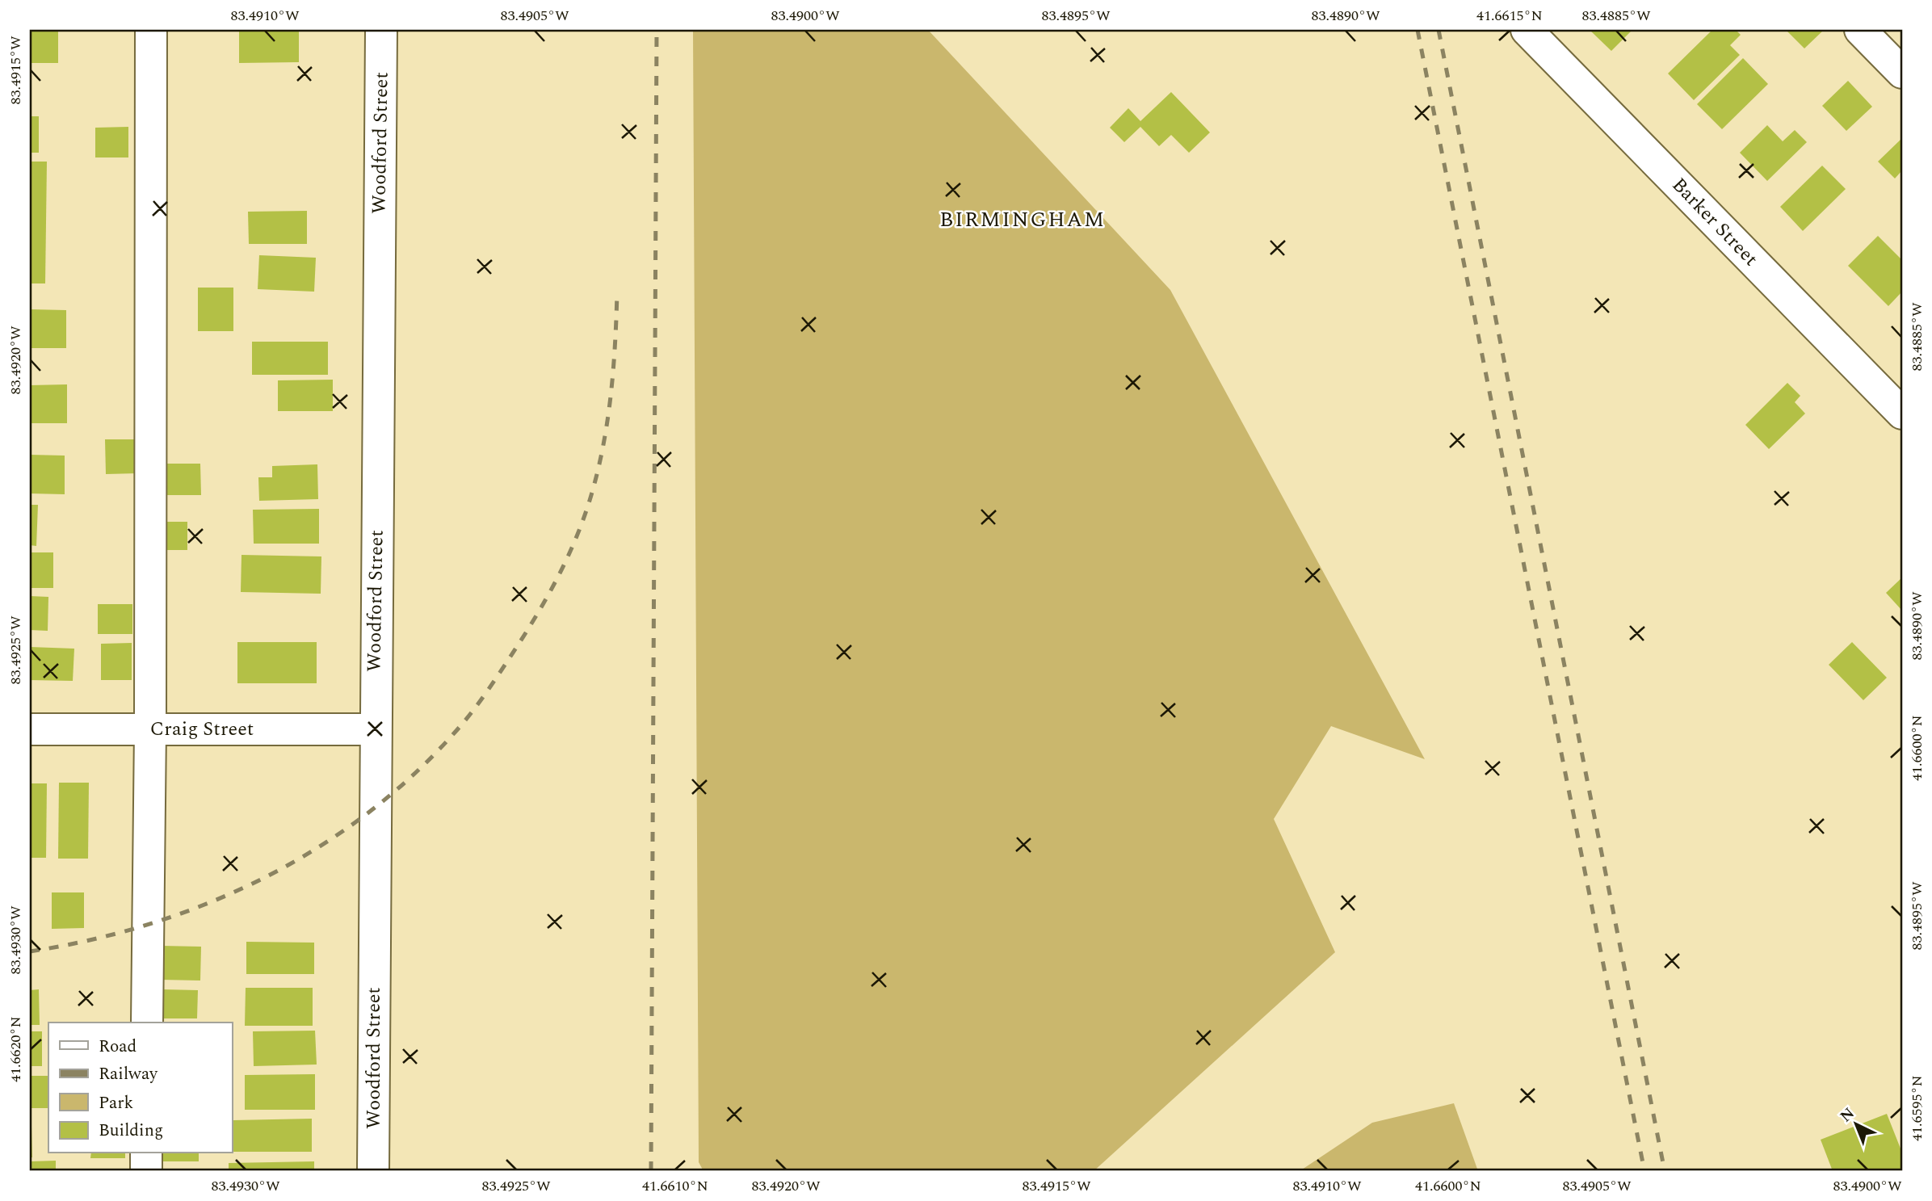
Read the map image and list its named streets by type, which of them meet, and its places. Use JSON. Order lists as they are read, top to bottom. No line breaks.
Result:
{"streets":{"street":["Woodford Street","Barker Street","Craig Street"]},"crossings":[["Woodford Street","Craig Street"]],"districts":["BIRMINGHAM"],"legend":["Road","Railway","Park","Building"],"north":"top left","coordinates":["83.4910°W","83.4905°W","83.4900°W","83.4895°W","83.4890°W","41.6615°N","83.4885°W","83.4915°W","83.4920°W","83.4925°W","41.6600°N","83.4930°W","41.6620°N","41.6595°N","41.6610°N"]}
